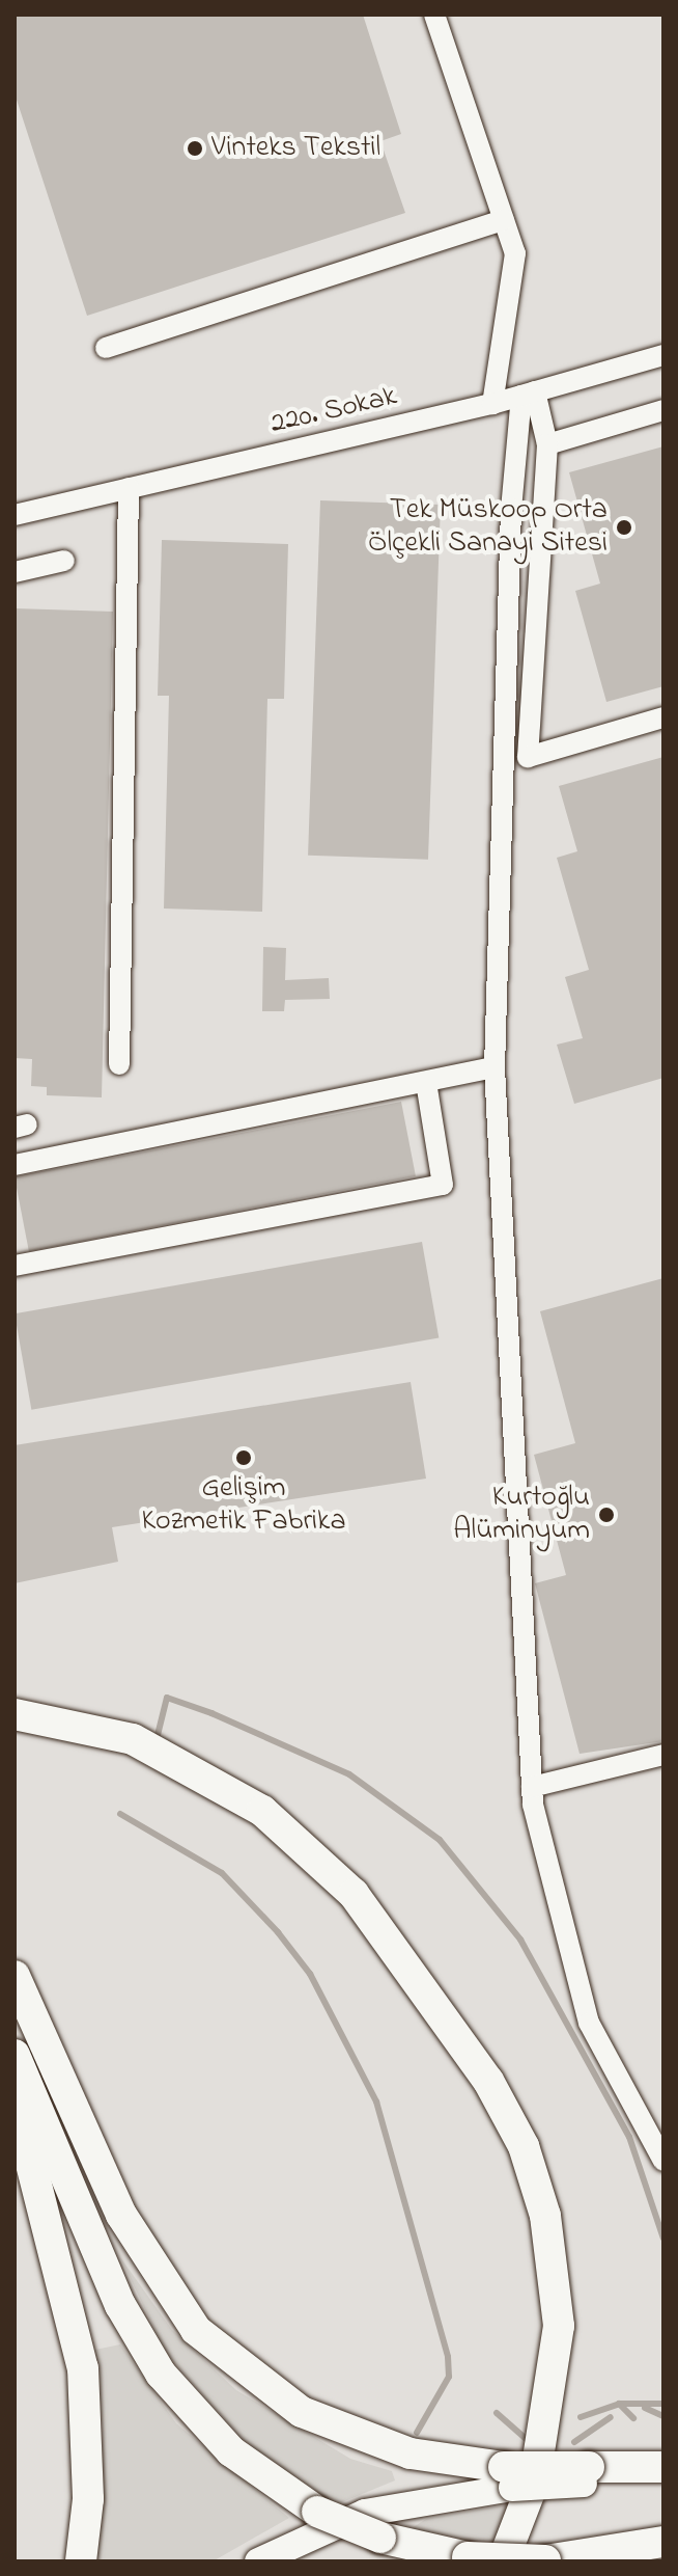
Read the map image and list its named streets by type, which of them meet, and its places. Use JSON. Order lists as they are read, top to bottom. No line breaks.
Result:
{"streets":{"street":["220. Sokak"]},"places":["Vinteks Tekstil","Tek Müskoop Orta Ölçekli Sanayi Sitesi","Gelişim Kozmetik Fabrika","Kurtoğlu Alüminyum"]}
